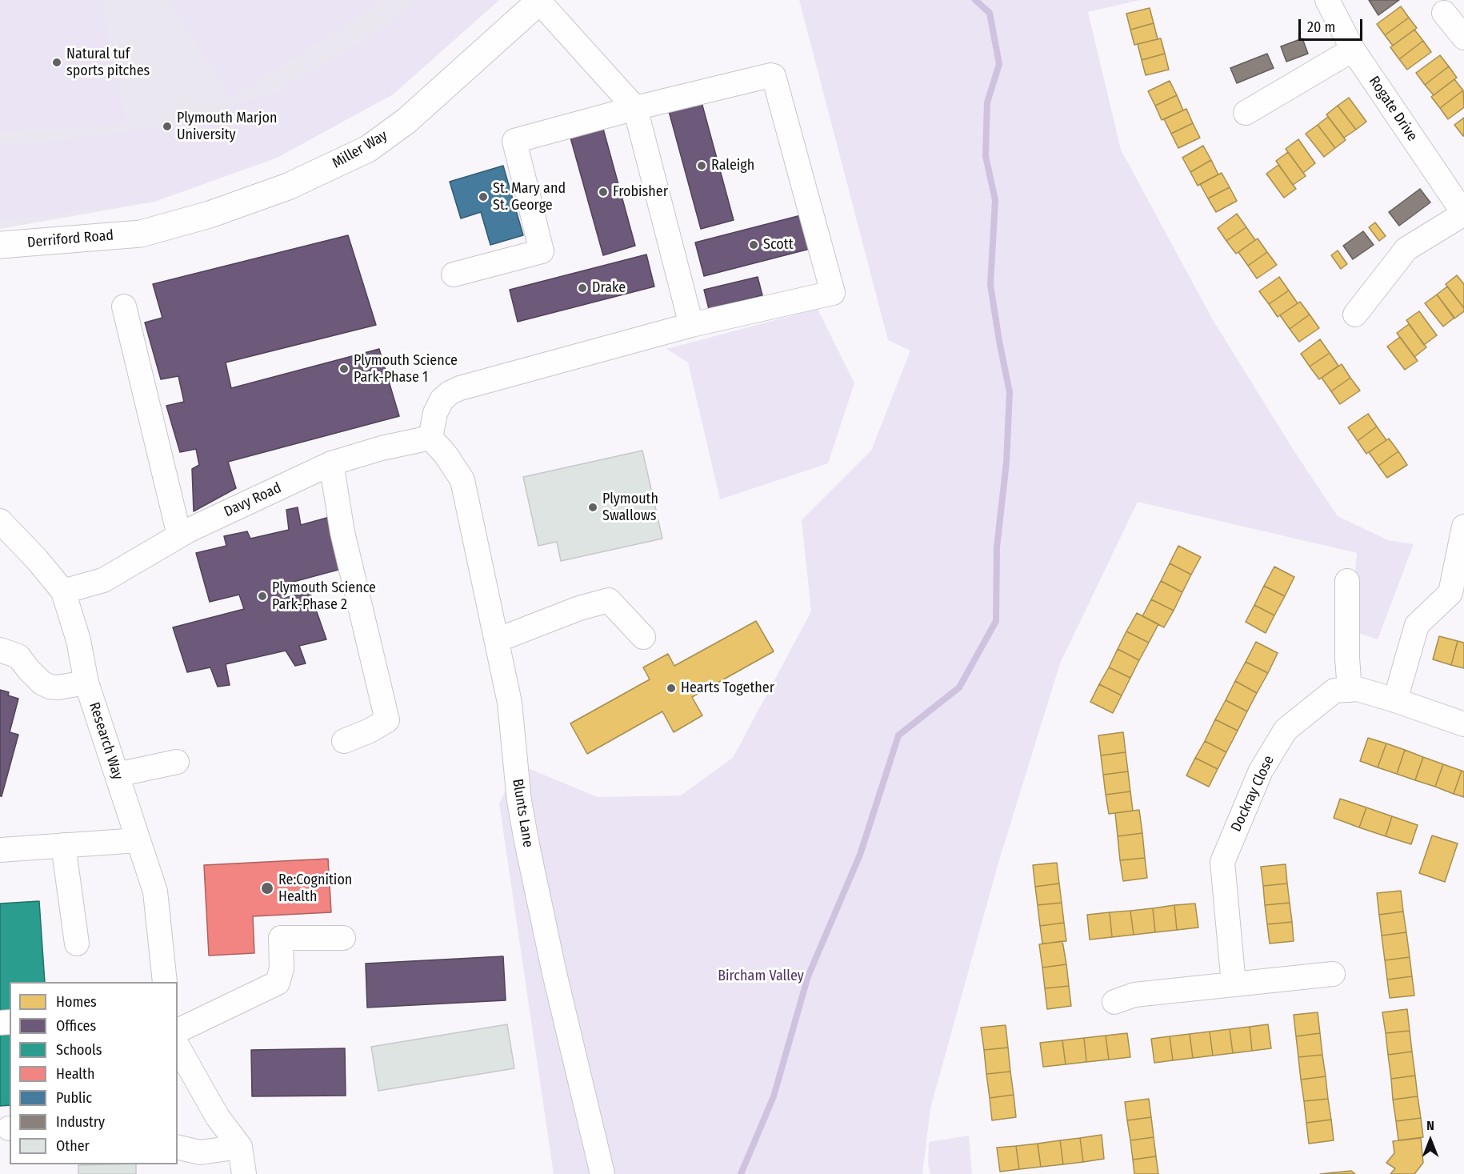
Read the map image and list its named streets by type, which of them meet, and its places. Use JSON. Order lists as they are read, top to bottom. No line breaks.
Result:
{"streets":{"main road":["Miller Way","Derriford Road"],"street":["Rogate Drive","Davy Road","Research Way","Dockray Close","Blunts Lane"]},"crossings":[["Miller Way","Derriford Road"],["Davy Road","Research Way"],["Davy Road","Blunts Lane"]],"parks":["Bircham Valley"],"places":["Natural tuf sports pitches","Plymouth Marjon University","Raleigh","Frobisher","St. Mary and St. George","Scott","Drake","Plymouth Science Park-Phase 1","Plymouth Swallows","Plymouth Science Park-Phase 2","Hearts Together","Re:Cognition Health"],"legend":["Homes","Offices","Schools","Health","Public","Industry","Other"],"scale_bar":"20 m","north":"top"}
